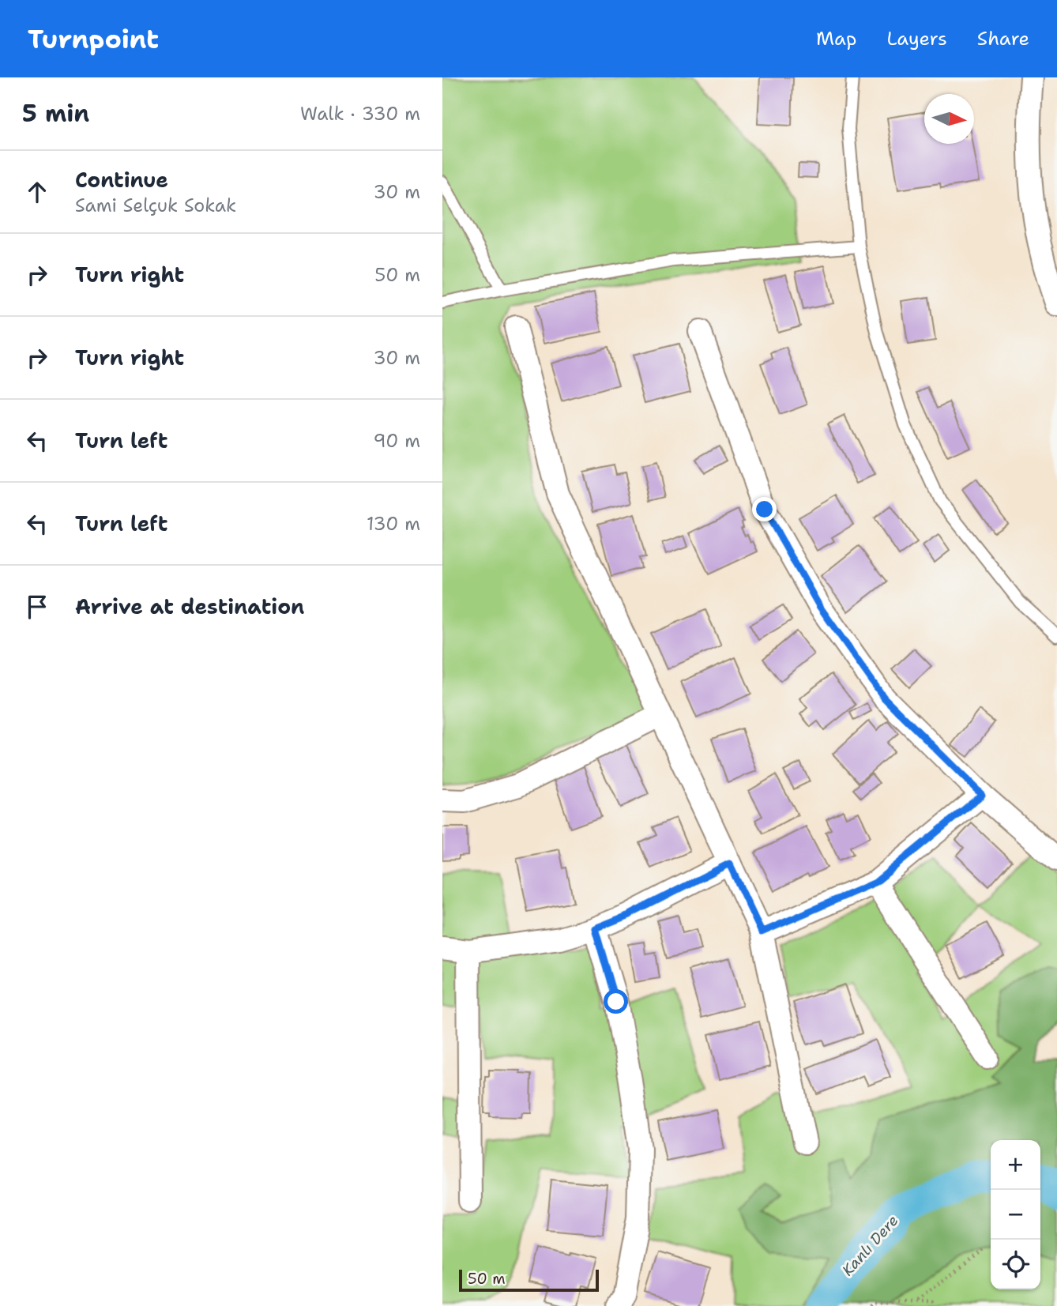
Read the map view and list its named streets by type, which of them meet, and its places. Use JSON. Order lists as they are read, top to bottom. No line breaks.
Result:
{"water":["Kanlı Dere"],"scale_bar":"50 m","north":"right","page":{"header":"Turnpoint","nav":["Map","Layers","Share"],"heading":["5 min","Walk · 330 m"],"list":[["Continue","Sami Selçuk Sokak","30 m"],["Turn right","50 m"],["Turn right","30 m"],["Turn left","90 m"],["Turn left","130 m"],"Arrive at destination"],"map_buttons":["+","−"],"scale":"50 m"}}
